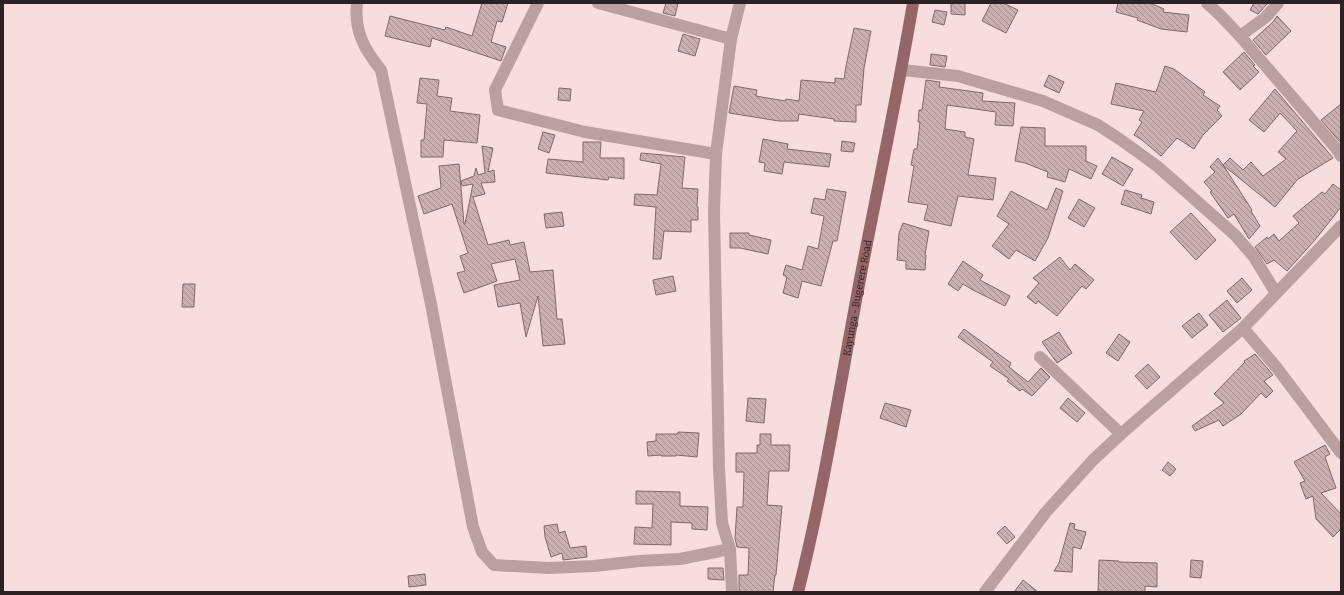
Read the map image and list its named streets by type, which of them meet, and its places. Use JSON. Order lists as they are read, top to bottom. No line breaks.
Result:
{"streets":{"main road":["Kayunga - Bugerere Road"]}}
